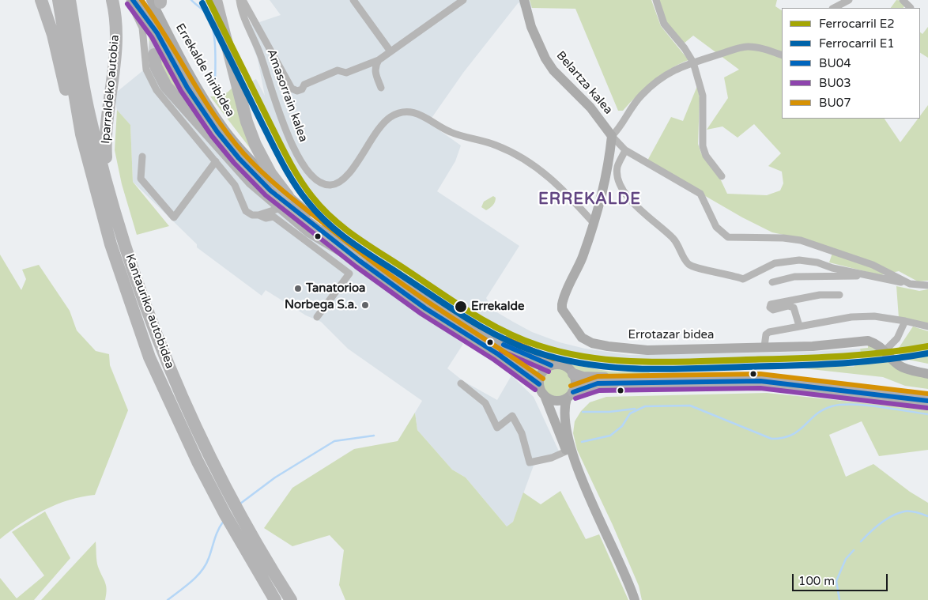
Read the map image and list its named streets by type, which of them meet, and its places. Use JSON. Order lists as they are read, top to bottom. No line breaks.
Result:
{"streets":{"highway":["Iparraldeko autobia","Kantauriko autobidea"],"main road":["Errekalde hiribidea","Belartza kalea","Errotazar bidea"],"street":["Amasorrain kalea"]},"crossings":[["Belartza kalea","Errotazar bidea"],["Iparraldeko autobia","Kantauriko autobidea"],["Amasorrain kalea","Errotazar bidea"]],"districts":["ERREKALDE"],"places":["Tanatorioa","Norbega S.a.","Errekalde"],"lines":["rail line E2","transit line BU04","transit line BU07","rail line E1","transit line BU03"],"legend":["Ferrocarril E2","Ferrocarril E1","BU04","BU03","BU07"],"scale_bar":"100 m"}
